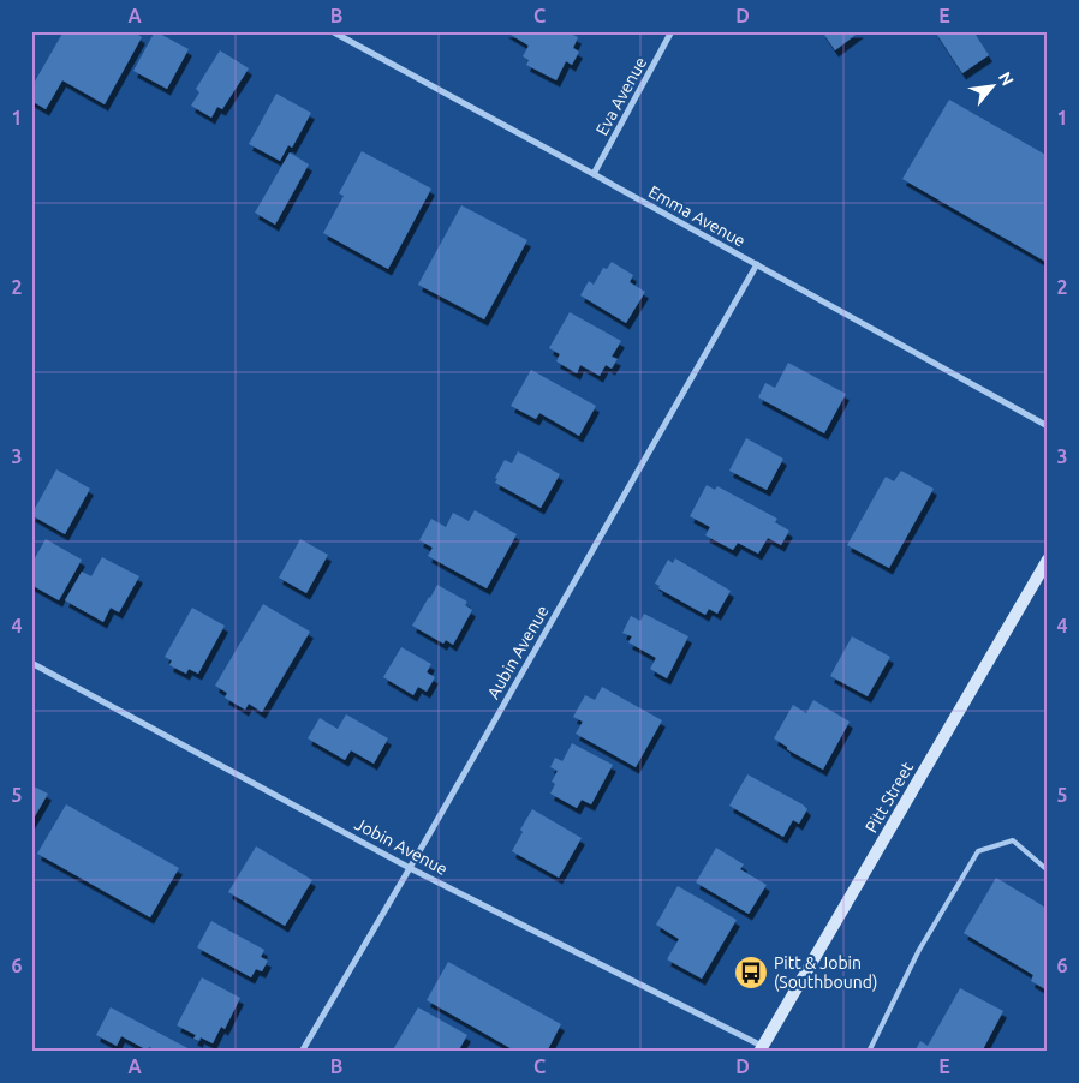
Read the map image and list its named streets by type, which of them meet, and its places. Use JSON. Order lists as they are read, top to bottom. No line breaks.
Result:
{"streets":{"street":["Eva Avenue","Emma Avenue","Aubin Avenue","Pitt Street","Jobin Avenue"]},"crossings":[["Eva Avenue","Emma Avenue"],["Emma Avenue","Aubin Avenue"],["Aubin Avenue","Jobin Avenue"],["Pitt Street","Jobin Avenue"]],"places":{"bus stop":["Pitt & Jobin (Southbound)"]},"north":"top right","grid":{"columns":["A","B","C","D","E"],"rows":["1","2","3","4","5","6"]}}
